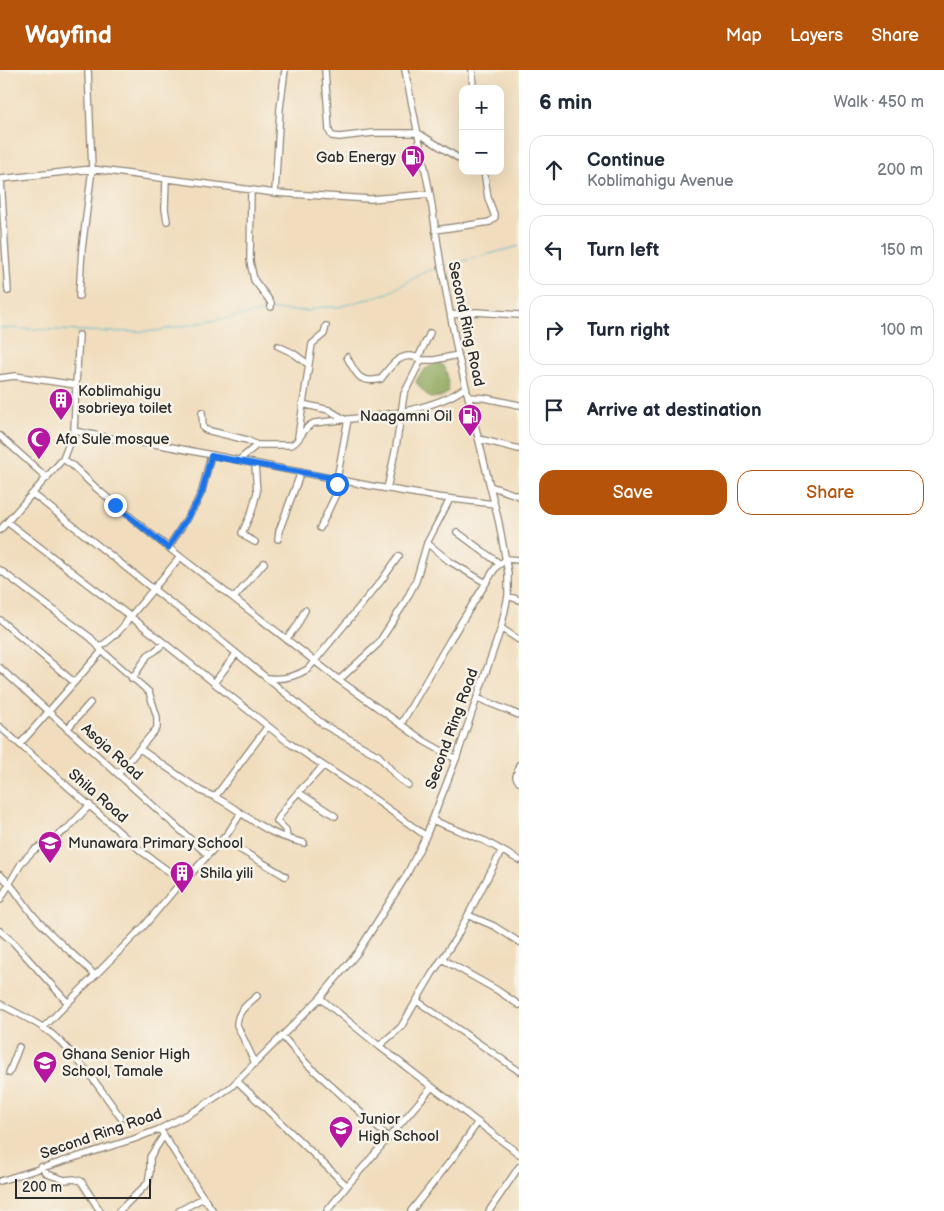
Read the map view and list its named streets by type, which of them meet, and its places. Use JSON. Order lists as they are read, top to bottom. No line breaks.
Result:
{"streets":{"street":["Second Ring Road","Asoja Road","Shila Road"]},"places":{"fuel station":["Gab Energy","Naagamni Oil"],"building":["Koblimahigu sobrieya toilet","Shila yili"],"mosque":["Afa Sule mosque"],"school or university":["Munawara Primary School","Ghana Senior High School, Tamale","Junior High School"]},"scale_bar":"200 m","page":{"header":"Wayfind","nav":["Map","Layers","Share"],"heading":["6 min","Walk · 450 m"],"map_buttons":["+","−"],"list":[["Continue","Koblimahigu Avenue","200 m"],["Turn left","150 m"],["Turn right","100 m"],"Arrive at destination"],"buttons":["Save","Share"],"scale":"200 m"}}
